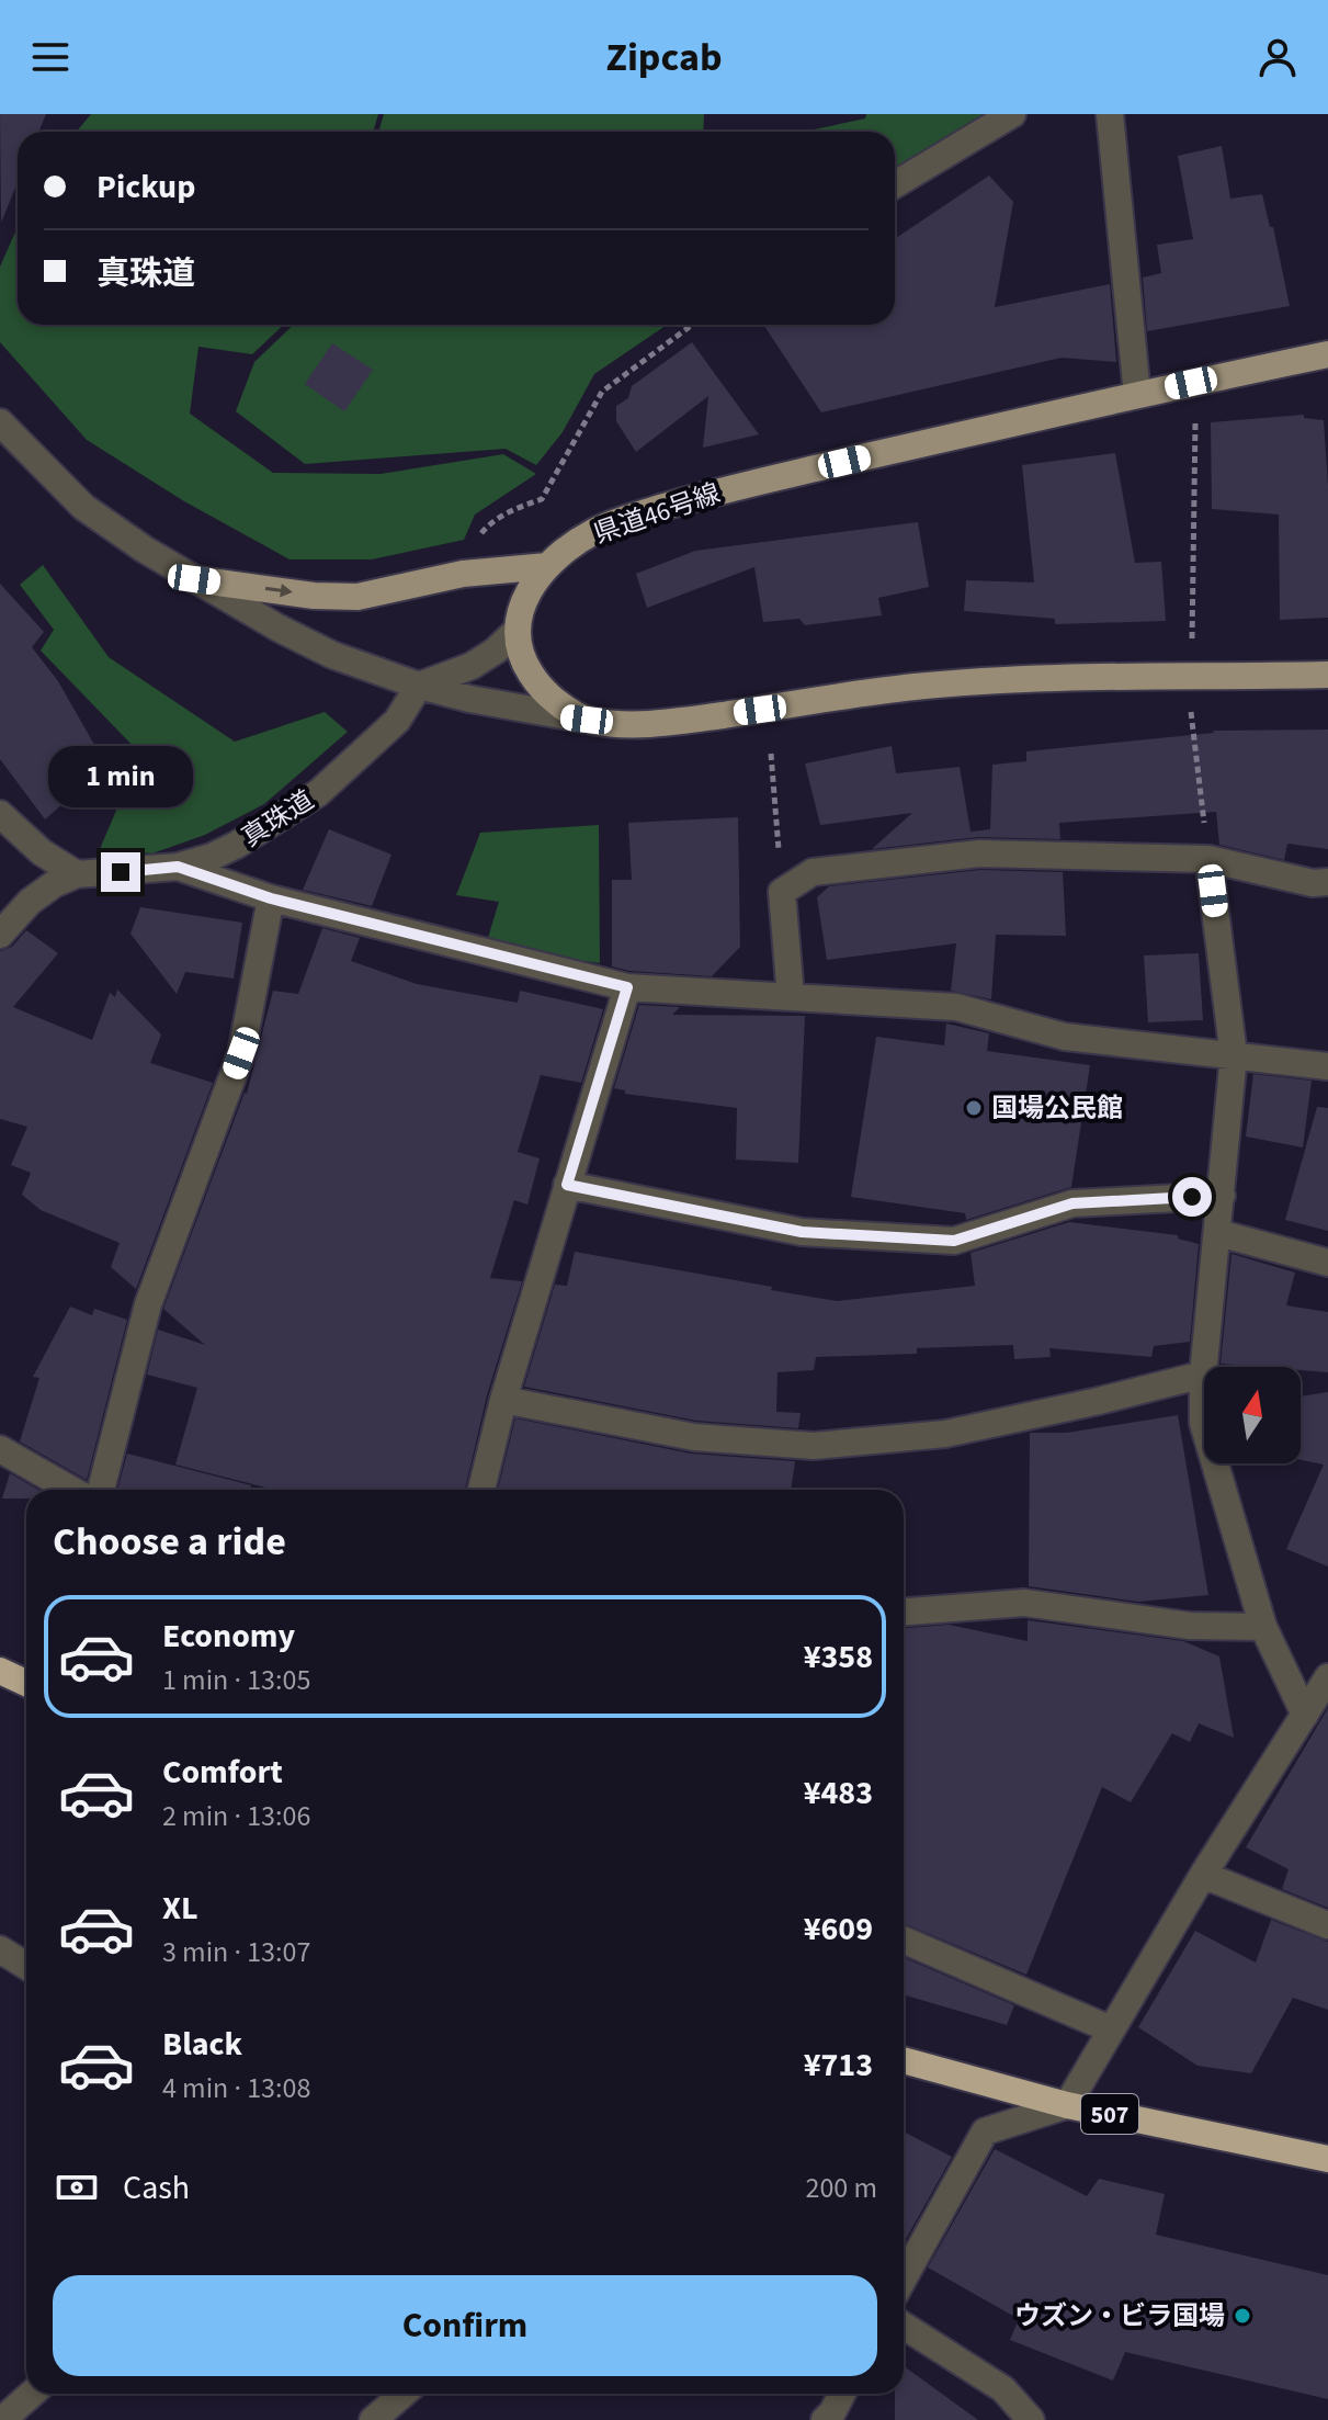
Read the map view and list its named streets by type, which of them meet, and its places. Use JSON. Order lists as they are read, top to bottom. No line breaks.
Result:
{"streets":{"highway":["507"],"main road":["県道46号線"],"street":["真珠道"]},"places":["国場公民館","ウズン・ビラ国場"],"north":"top","page":{"header":"Zipcab","banner":["Pickup","真珠道"],"bubble":"1 min","heading":"Choose a ride","list":[{"name":"Economy","note":"1 min · 13:05","value":"¥358"},{"name":"Comfort","note":"2 min · 13:06","value":"¥483"},{"name":"XL","note":"3 min · 13:07","value":"¥609"},{"name":"Black","note":"4 min · 13:08","value":"¥713"}],"pay":["Cash","200 m"],"buttons":"Confirm"}}
